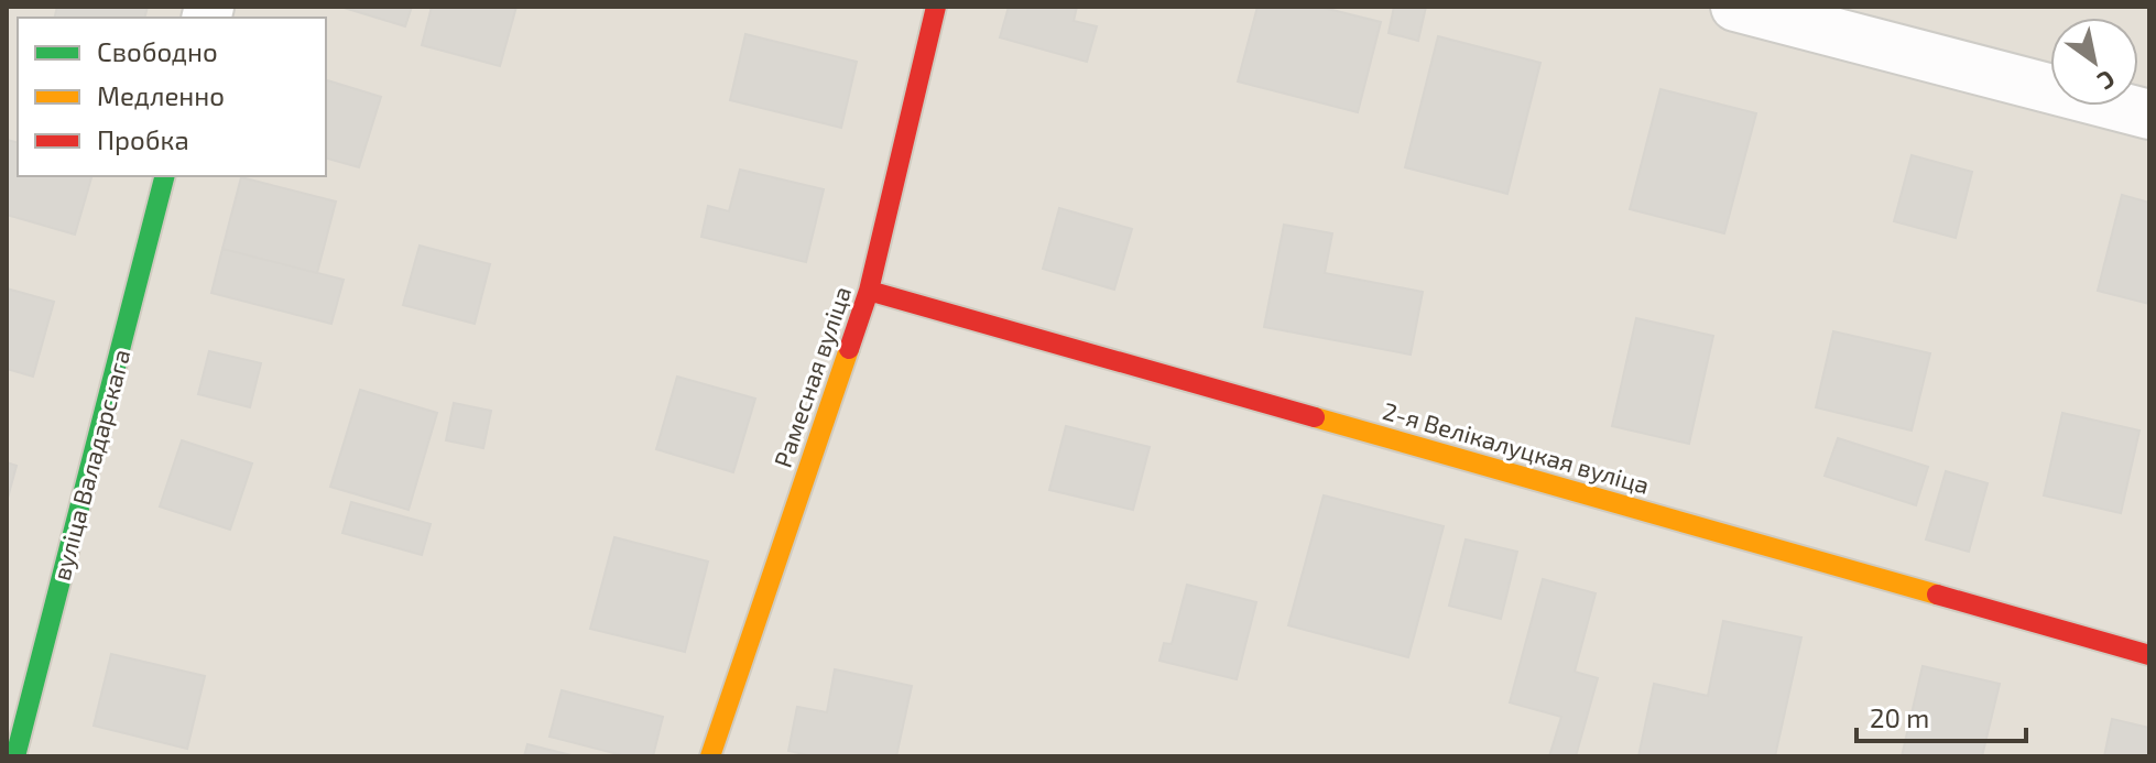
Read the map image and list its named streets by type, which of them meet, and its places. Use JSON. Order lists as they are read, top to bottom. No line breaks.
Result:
{"streets":{"street":["Рамесная вуліца","2-я Велікалуцкая вуліца","вуліца Валадарскага"]},"crossings":[["Рамесная вуліца","2-я Велікалуцкая вуліца"]],"legend":["Свободно","Медленно","Пробка"],"scale_bar":"20 m","north":"bottom right"}
